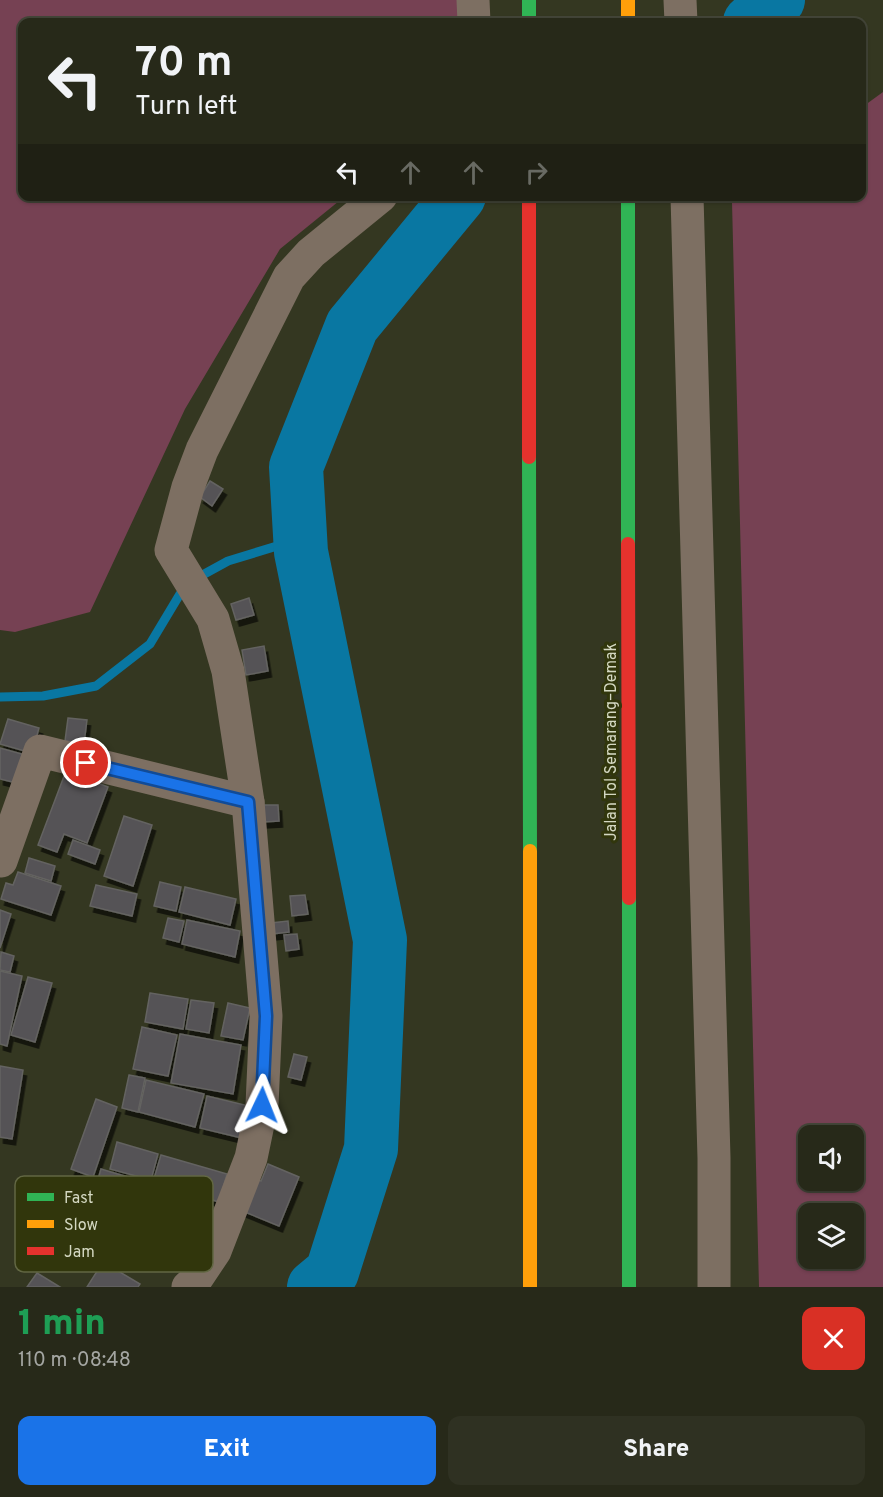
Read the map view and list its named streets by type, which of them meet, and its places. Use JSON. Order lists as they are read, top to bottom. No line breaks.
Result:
{"streets":{"highway":["Jalan Tol Semarang–Demak"]},"legend":["Fast","Slow","Jam"],"page":{"turn":["70 m","Turn left"],"heading":["1 min","110 m · 08:48"],"buttons":["Exit","Share"]}}
